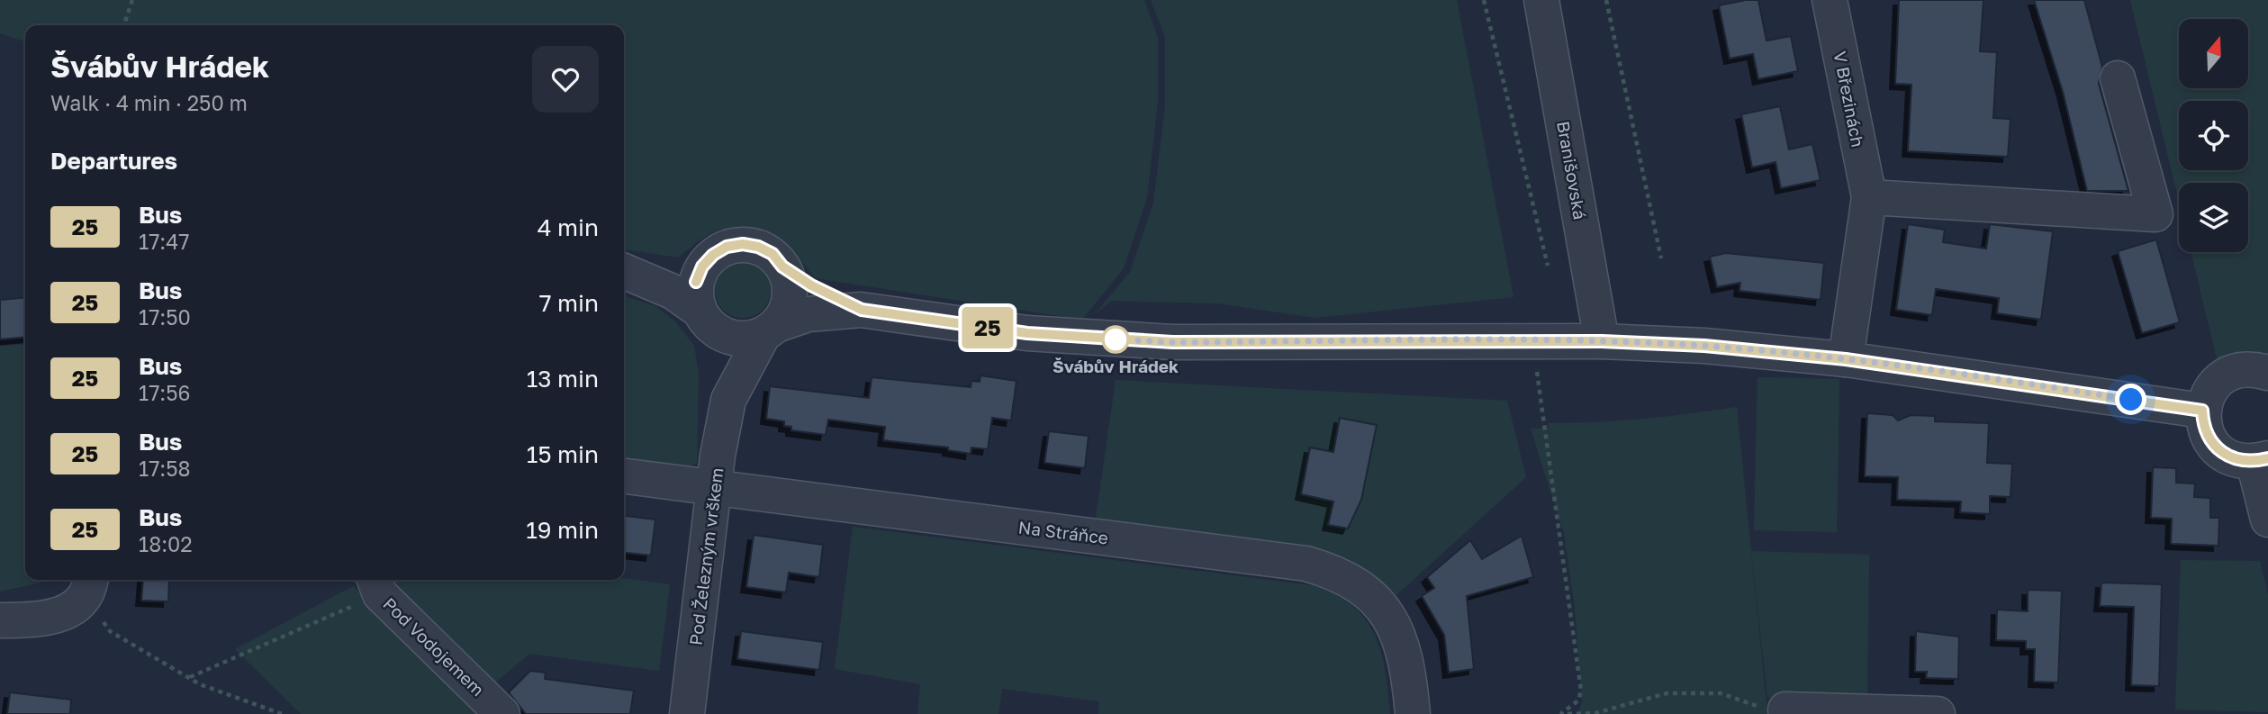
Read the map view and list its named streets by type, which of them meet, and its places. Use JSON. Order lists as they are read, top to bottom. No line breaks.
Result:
{"streets":{"street":["V Březinách","Branišovská","Na Stráňce","Pod Železným vrškem","Pod Vodojemem"]},"crossings":[["Na Stráňce","Pod Železným vrškem"]],"places":["Švábův Hrádek"],"lines":["bus line 25"],"north":"top","page":{"on_map":"25","heading":[["Švábův Hrádek","Walk · 4 min · 250 m"],"Departures"],"list":[{"mark":"25","name":"Bus","note":"17:47","value":"4 min"},{"mark":"25","name":"Bus","note":"17:50","value":"7 min"},{"mark":"25","name":"Bus","note":"17:56","value":"13 min"},{"mark":"25","name":"Bus","note":"17:58","value":"15 min"},{"mark":"25","name":"Bus","note":"18:02","value":"19 min"}]}}
